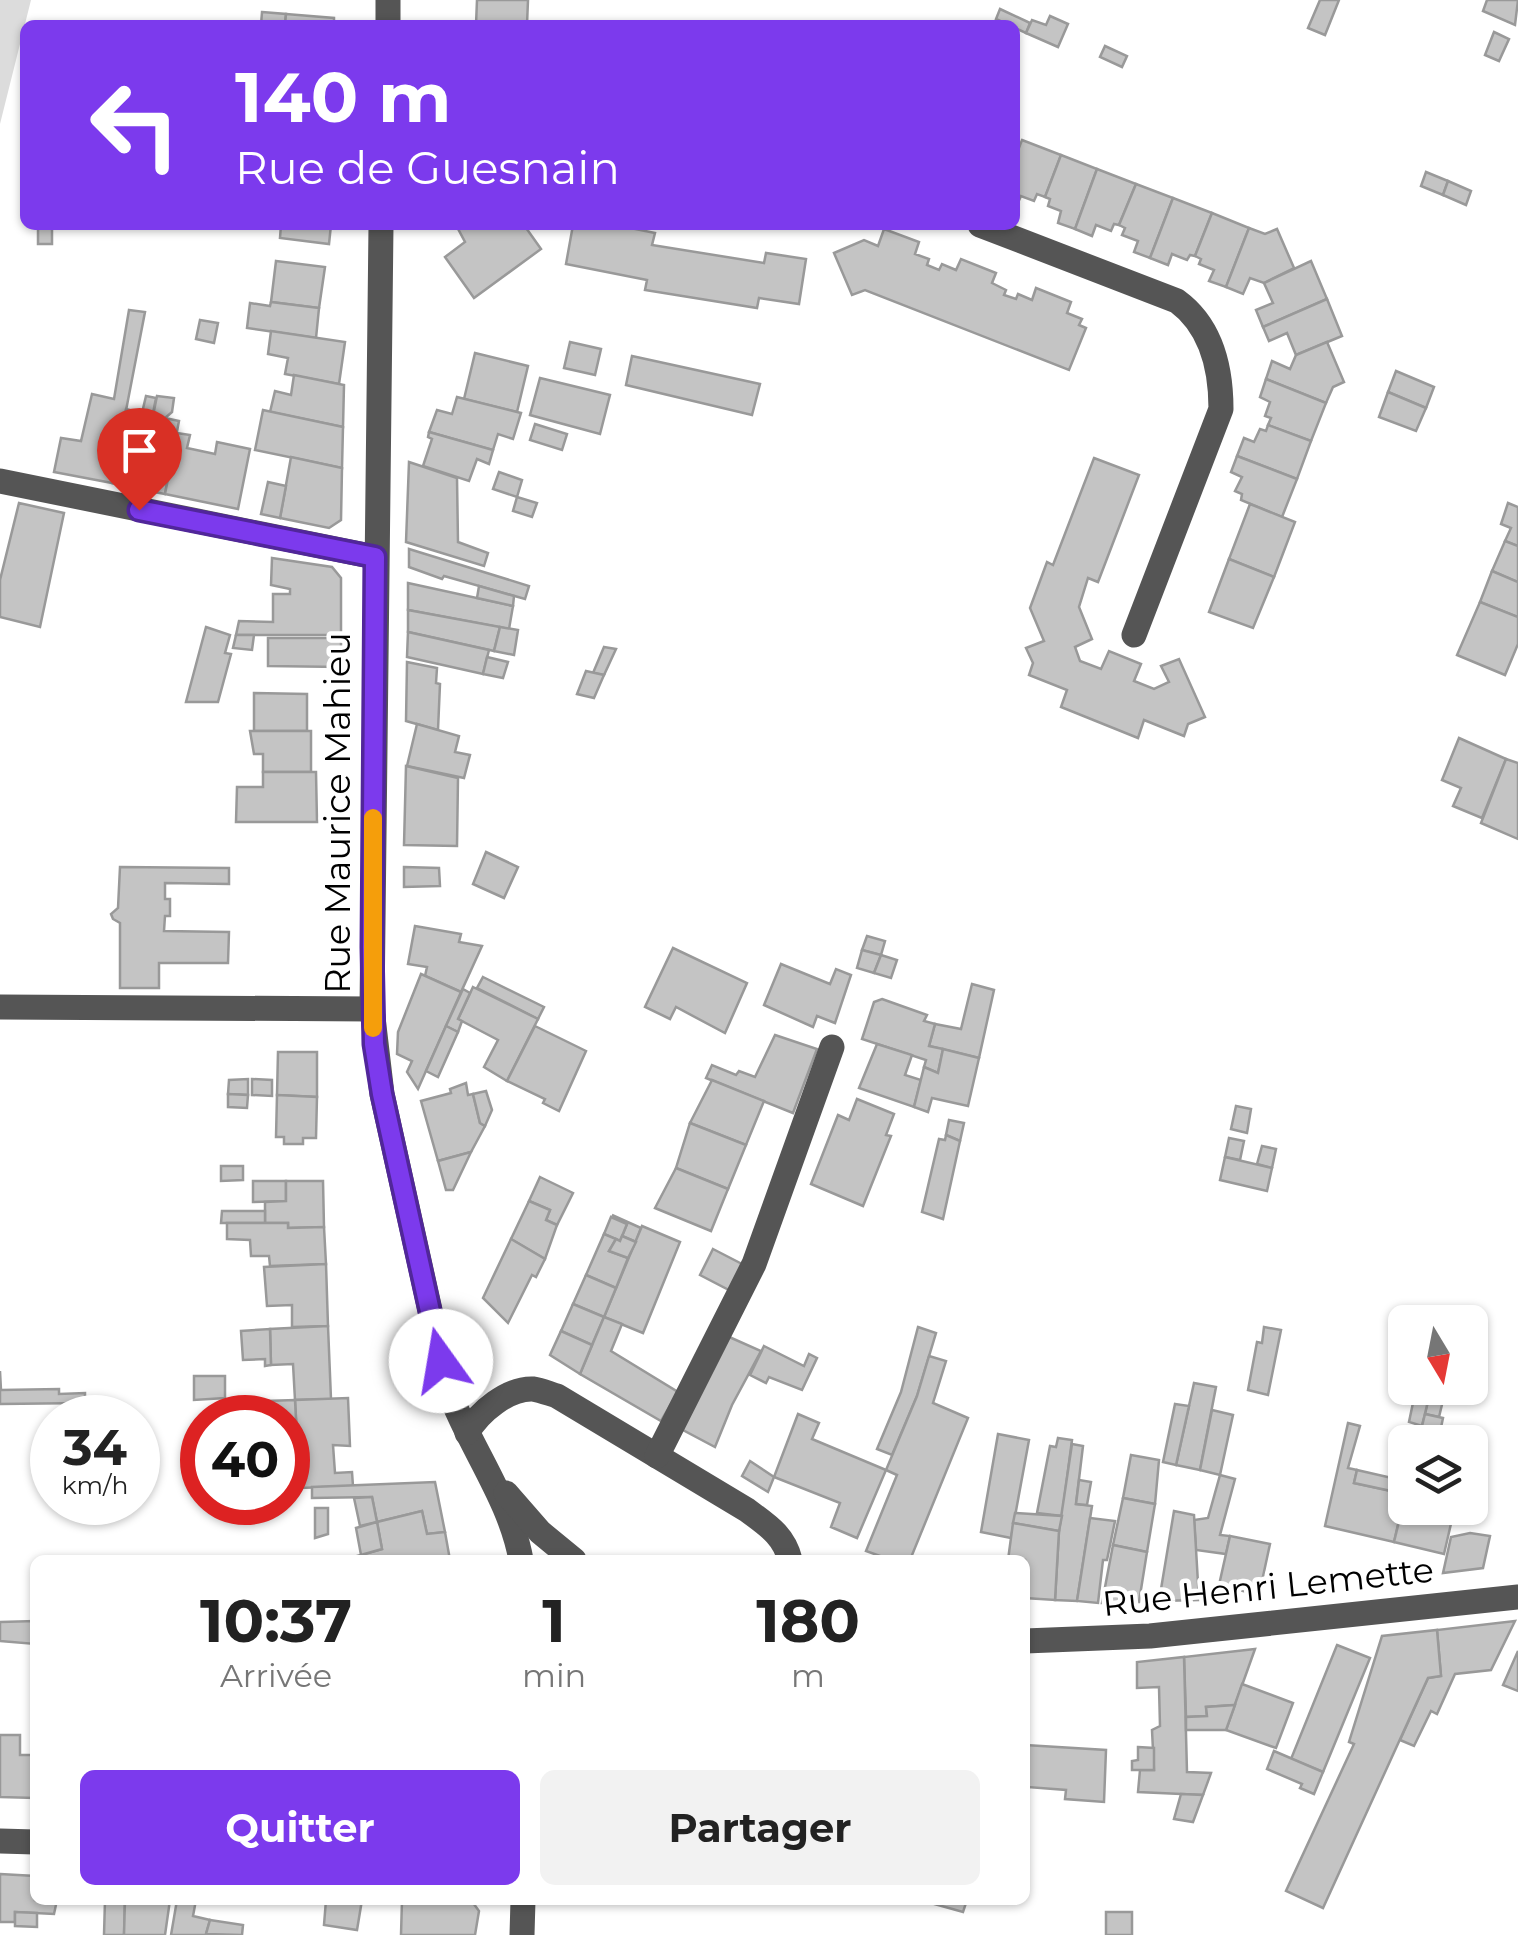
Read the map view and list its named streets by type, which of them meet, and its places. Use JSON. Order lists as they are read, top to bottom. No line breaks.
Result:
{"streets":{"street":["Rue Maurice Mahieu","Rue Henri Lemette"]},"north":"bottom","page":{"turn":["140 m","Rue de Guesnain"],"speed":"34 km/h","limit":"40","eta":["10:37","Arrivée","1","min","180","m"],"buttons":["Quitter","Partager"]}}
